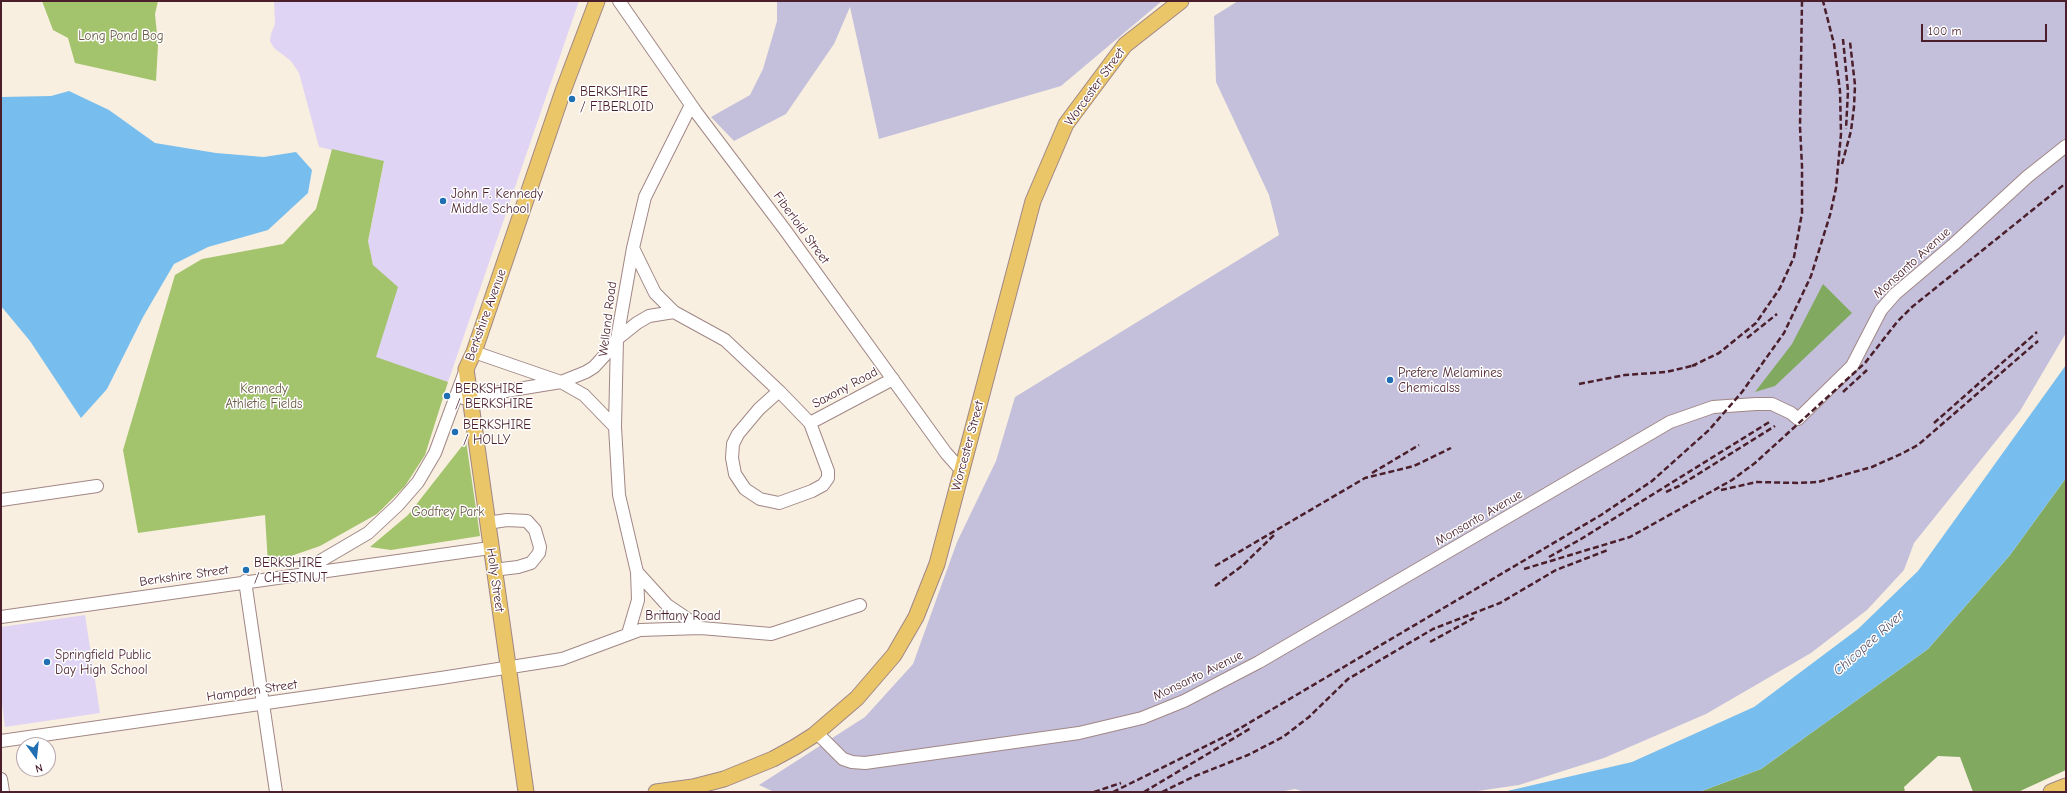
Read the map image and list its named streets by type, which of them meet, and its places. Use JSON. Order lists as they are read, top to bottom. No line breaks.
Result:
{"streets":{"main road":["Worcester Street","Berkshire Avenue","Holly Street"],"street":["Fiberloid Street","Monsanto Avenue","Welland Road","Saxony Road","Berkshire Street","Brittany Road","Hampden Street"]},"crossings":[["Worcester Street","Fiberloid Street"],["Worcester Street","Monsanto Avenue"],["Fiberloid Street","Welland Road"],["Fiberloid Street","Saxony Road"],["Berkshire Avenue","Berkshire Street"],["Berkshire Avenue","Holly Street"],["Welland Road","Brittany Road"],["Berkshire Street","Holly Street"],["Holly Street","Brittany Road"],["Holly Street","Hampden Street"],["Brittany Road","Hampden Street"]],"water":["Chicopee River"],"parks":["Long Pond Bog","Kennedy Athletic Fields","Godfrey Park"],"places":["BERKSHIRE / FIBERLOID","John F. Kennedy Middle School","Prefere Melamines Chemicalss","BERKSHIRE / BERKSHIRE","BERKSHIRE / HOLLY","BERKSHIRE / CHESTNUT","Springfield Public Day High School"],"scale_bar":"100 m","north":"bottom"}
